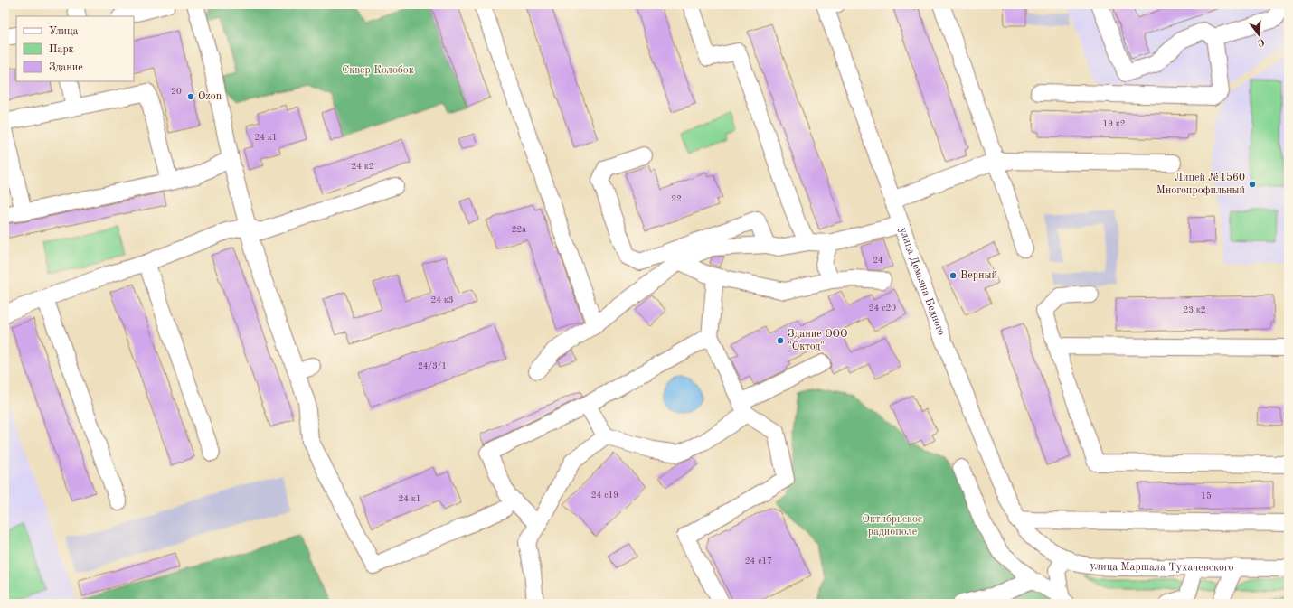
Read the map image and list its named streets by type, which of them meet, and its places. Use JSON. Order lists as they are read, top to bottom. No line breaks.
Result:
{"streets":{"street":["улица Демьяна Бедного","улица Маршала Тухачевского"]},"crossings":[["улица Демьяна Бедного","улица Маршала Тухачевского"]],"parks":["Сквер Колобок","Октябрьское радиополе"],"places":["Ozon","Лицей №1560 Многопрофильный","Верный","Здание ООО \"Октод\""],"house_numbers":["20","19 к2","24 к1","24 к2","22","22а","24","24 к3","24 с20","23 к2","24/3/1","24 с19","15","24 к1","24 с17"],"legend":["Улица","Парк","Здание"],"north":"bottom"}
